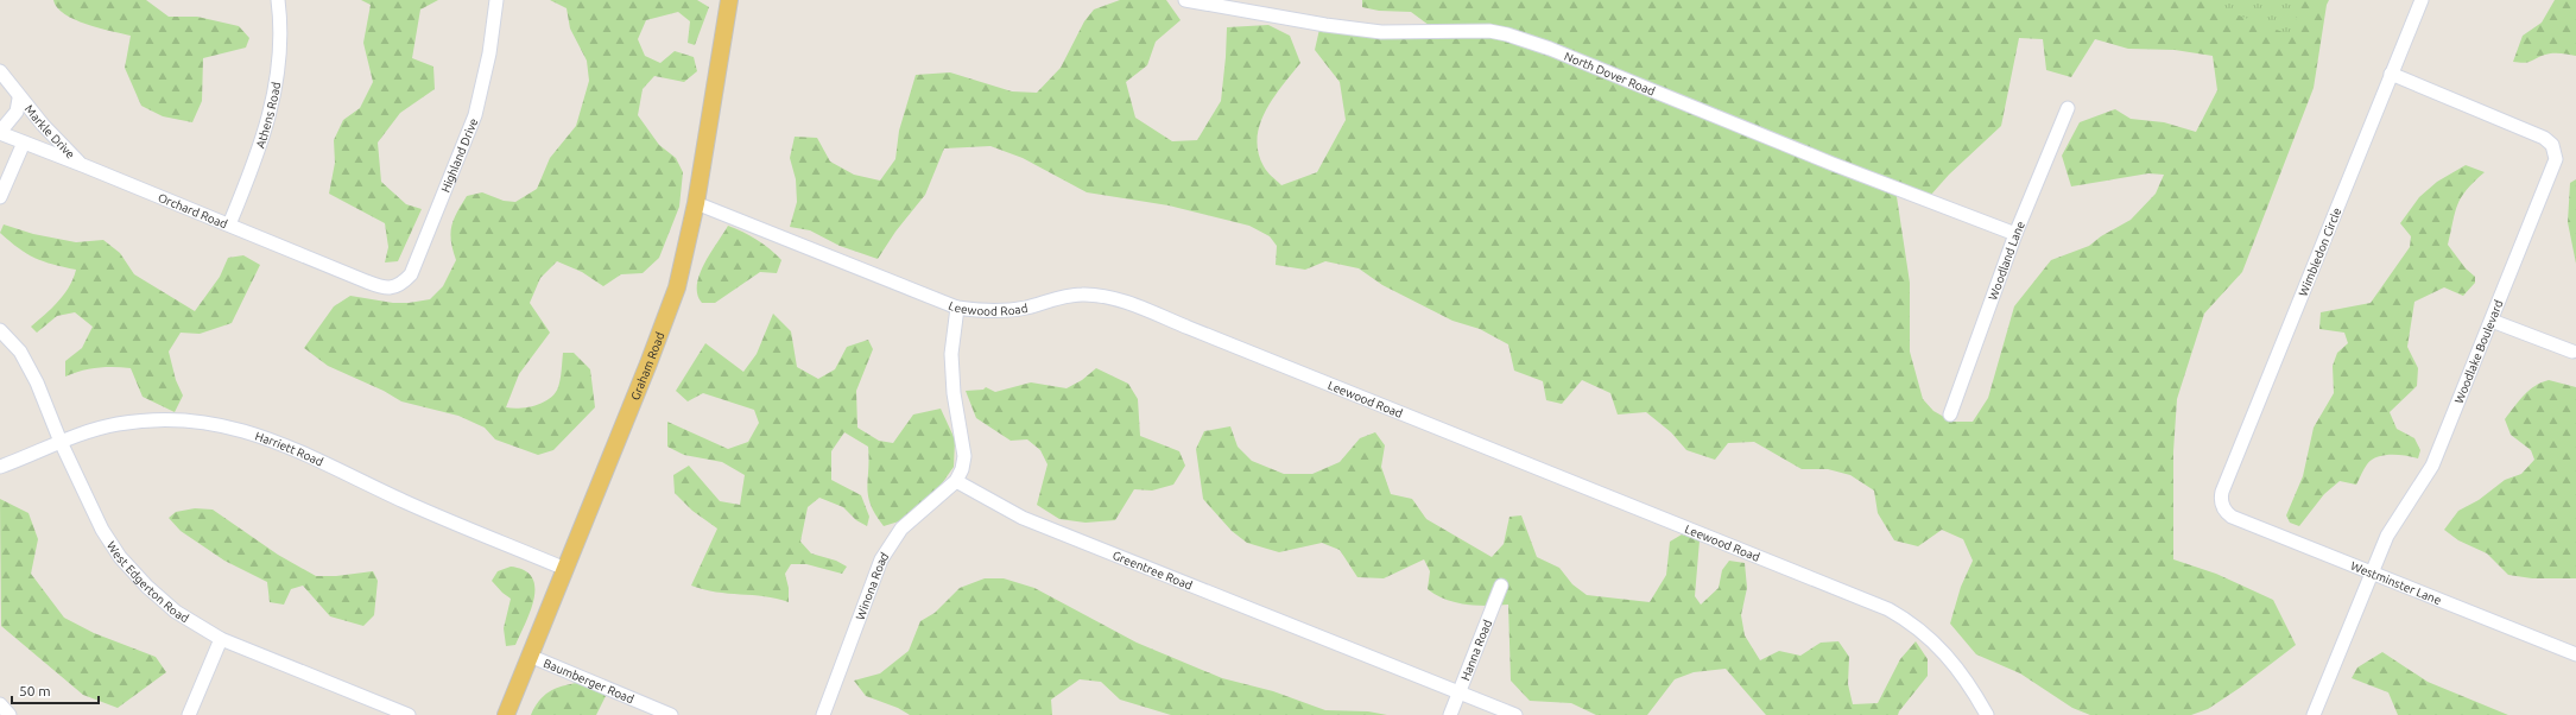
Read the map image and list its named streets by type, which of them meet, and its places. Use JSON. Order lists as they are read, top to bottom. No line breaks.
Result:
{"streets":{"main road":["Graham Road"],"street":["North Dover Road","Athens Road","Markle Drive","Highland Drive","Orchard Road","Wimbledon Circle","Woodland Lane","Leewood Road","Woodlake Boulevard","Harriett Road","Greentree Road","West Edgerton Road","Westminster Lane","Winona Road","Hanna Road","Baumberger Road"]},"crossings":[["North Dover Road","Woodland Lane"],["Athens Road","Orchard Road"],["Markle Drive","Orchard Road"],["Highland Drive","Orchard Road"],["Wimbledon Circle","Woodlake Boulevard"],["Wimbledon Circle","Westminster Lane"],["Leewood Road","Graham Road"],["Woodlake Boulevard","Westminster Lane"],["Graham Road","Harriett Road"],["Graham Road","Baumberger Road"],["Harriett Road","West Edgerton Road"],["Greentree Road","Winona Road"],["Greentree Road","Hanna Road"]],"scale_bar":"50 m"}
